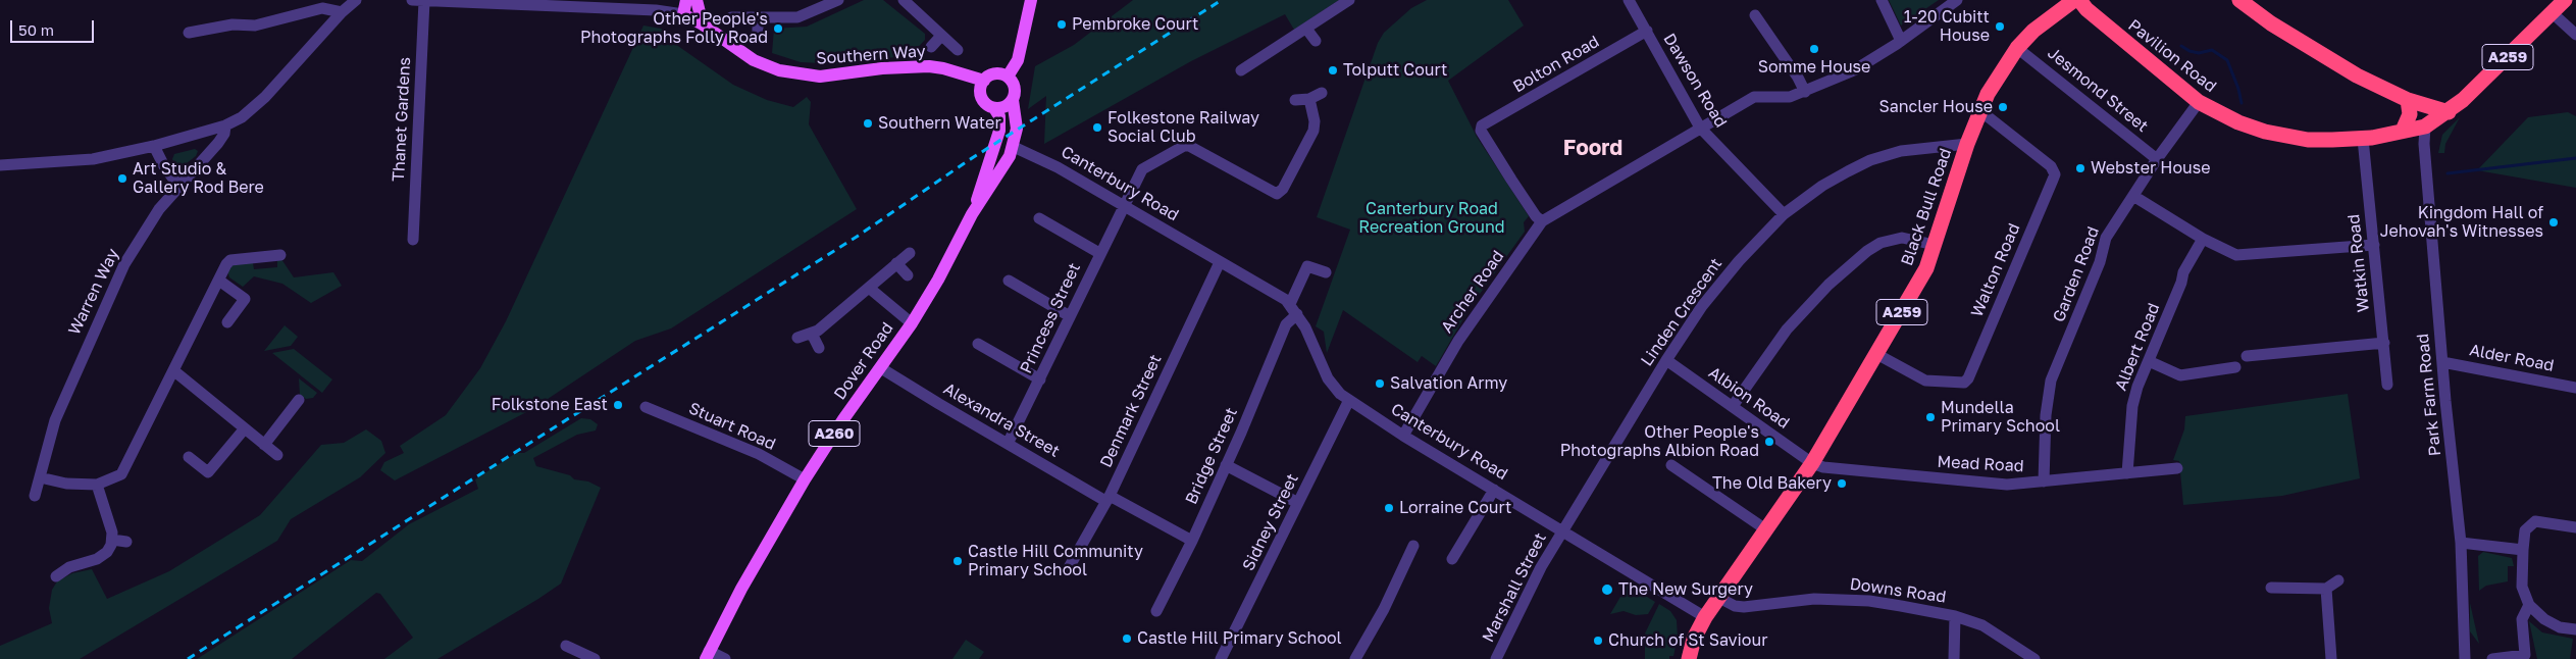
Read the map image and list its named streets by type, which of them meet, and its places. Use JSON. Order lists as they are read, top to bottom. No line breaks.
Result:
{"streets":{"highway":["Pavilion Road","A259","Black Bull Road"],"main road":["Southern Way","Dover Road","A260"],"street":["Bolton Road","Dawson Road","Jesmond Street","Thanet Gardens","Canterbury Road","Watkin Road","Walton Road","Garden Road","Warren Way","Archer Road","Linden Crescent","Princess Street","Albert Road","Alder Road","Park Farm Road","Albion Road","Denmark Street","Alexandra Street","Stuart Road","Bridge Street","Mead Road","Sidney Street","Marshall Street","Downs Road"]},"crossings":[["Southern Way","Dover Road"],["Pavilion Road","A259"],["Pavilion Road","Watkin Road"],["Pavilion Road","Garden Road"],["Pavilion Road","Park Farm Road"],["A259","Canterbury Road"],["A259","Black Bull Road"],["A259","Park Farm Road"],["Bolton Road","Dawson Road"],["Bolton Road","Archer Road"],["Dawson Road","Archer Road"],["Dawson Road","Linden Crescent"],["Jesmond Street","Black Bull Road"],["Jesmond Street","Garden Road"],["Canterbury Road","Black Bull Road"],["Canterbury Road","Archer Road"],["Canterbury Road","Linden Crescent"],["Canterbury Road","Princess Street"],["Canterbury Road","Dover Road"],["Canterbury Road","Denmark Street"],["Canterbury Road","Bridge Street"],["Canterbury Road","Sidney Street"],["Canterbury Road","Marshall Street"],["Black Bull Road","Walton Road"],["Black Bull Road","Linden Crescent"],["Black Bull Road","Albion Road"],["Black Bull Road","Mead Road"],["Black Bull Road","Downs Road"],["Garden Road","Mead Road"],["Linden Crescent","Albion Road"],["Linden Crescent","Marshall Street"],["Princess Street","Alexandra Street"],["Albert Road","Mead Road"],["Alder Road","Park Farm Road"],["Dover Road","Alexandra Street"],["Dover Road","Stuart Road"],["Albion Road","Mead Road"],["Denmark Street","Alexandra Street"],["Alexandra Street","Bridge Street"]],"districts":["Foord"],"parks":["Canterbury Road Recreation Ground"],"places":["Pembroke Court","1-20 Cubitt House","Other People's Photographs Folly Road","Somme House","Tolputt Court","Sancler House","Southern Water","Folkestone Railway Social Club","Webster House","Art Studio & Gallery Rod Bere","Kingdom Hall of Jehovah's Witnesses","Salvation Army","Folkstone East","Mundella Primary School","Other People's Photographs Albion Road","The Old Bakery","Lorraine Court","Castle Hill Community Primary School","The New Surgery","Castle Hill Primary School","Church of St Saviour"],"scale_bar":"50 m"}
